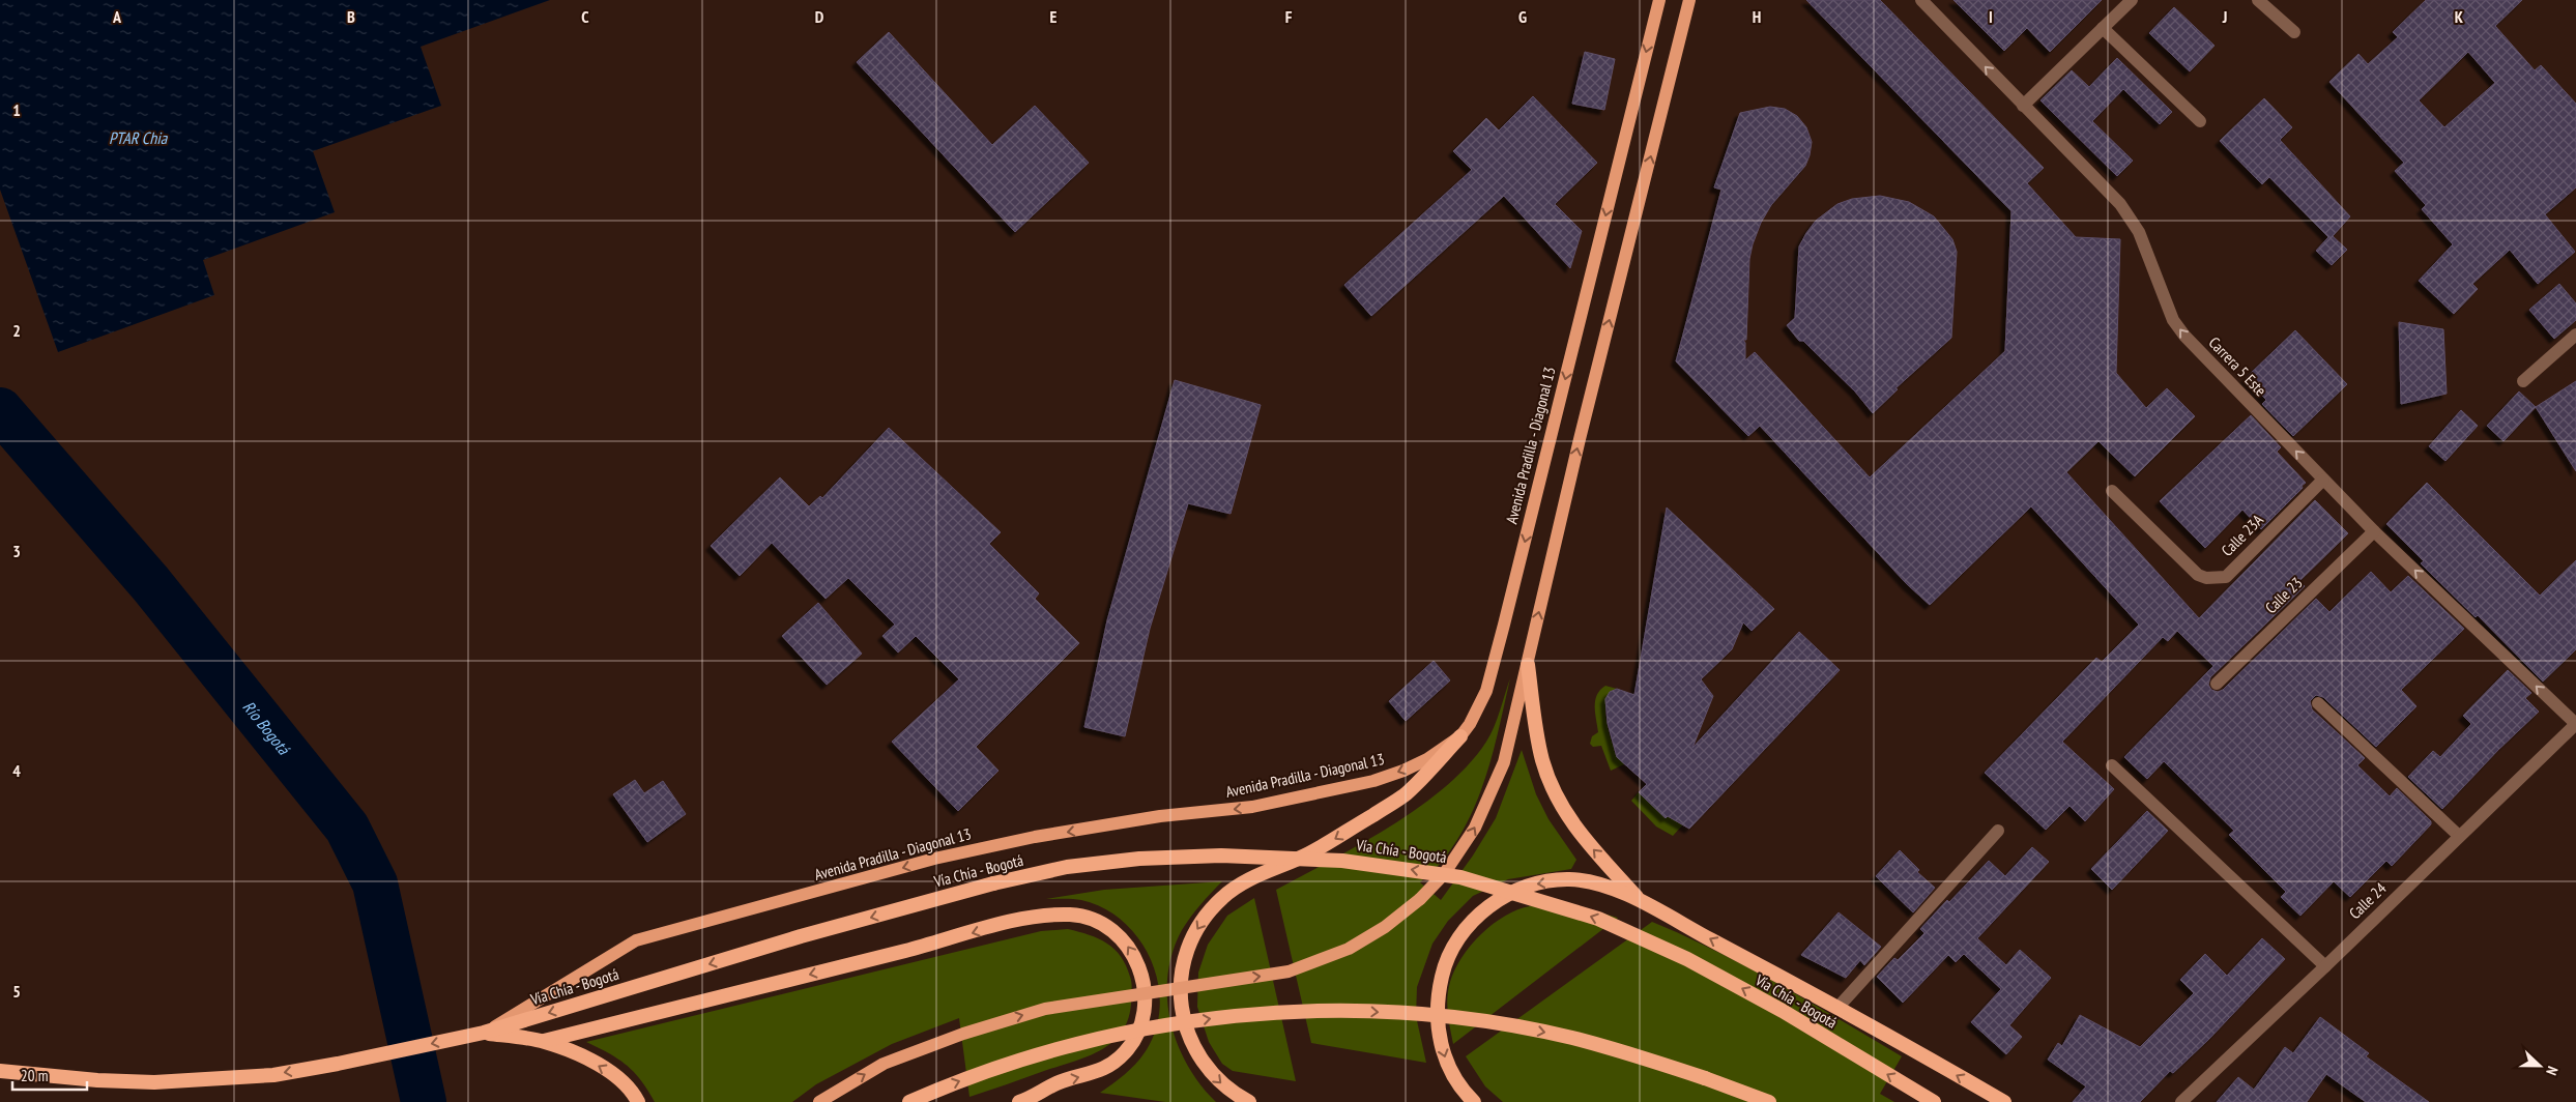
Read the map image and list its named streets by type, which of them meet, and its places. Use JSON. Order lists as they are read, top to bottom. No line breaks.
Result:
{"streets":{"highway":["Vía Chía - Bogotá"],"main road":["Avenida Pradilla - Diagonal 13"],"street":["Carrera 5 Este","Calle 23A","Calle 23","Calle 24"]},"crossings":[["Carrera 5 Este","Calle 23A"],["Carrera 5 Este","Calle 23"],["Carrera 5 Este","Calle 24"],["Avenida Pradilla - Diagonal 13","Vía Chía - Bogotá"]],"one_way":["Carrera 5 Este","Avenida Pradilla - Diagonal 13","Vía Chía - Bogotá"],"water":["PTAR Chia","Río Bogotá"],"scale_bar":"20 m","north":"right","grid":{"columns":["A","B","C","D","E","F","G","H","I","J","K"],"rows":["1","2","3","4","5"]}}
